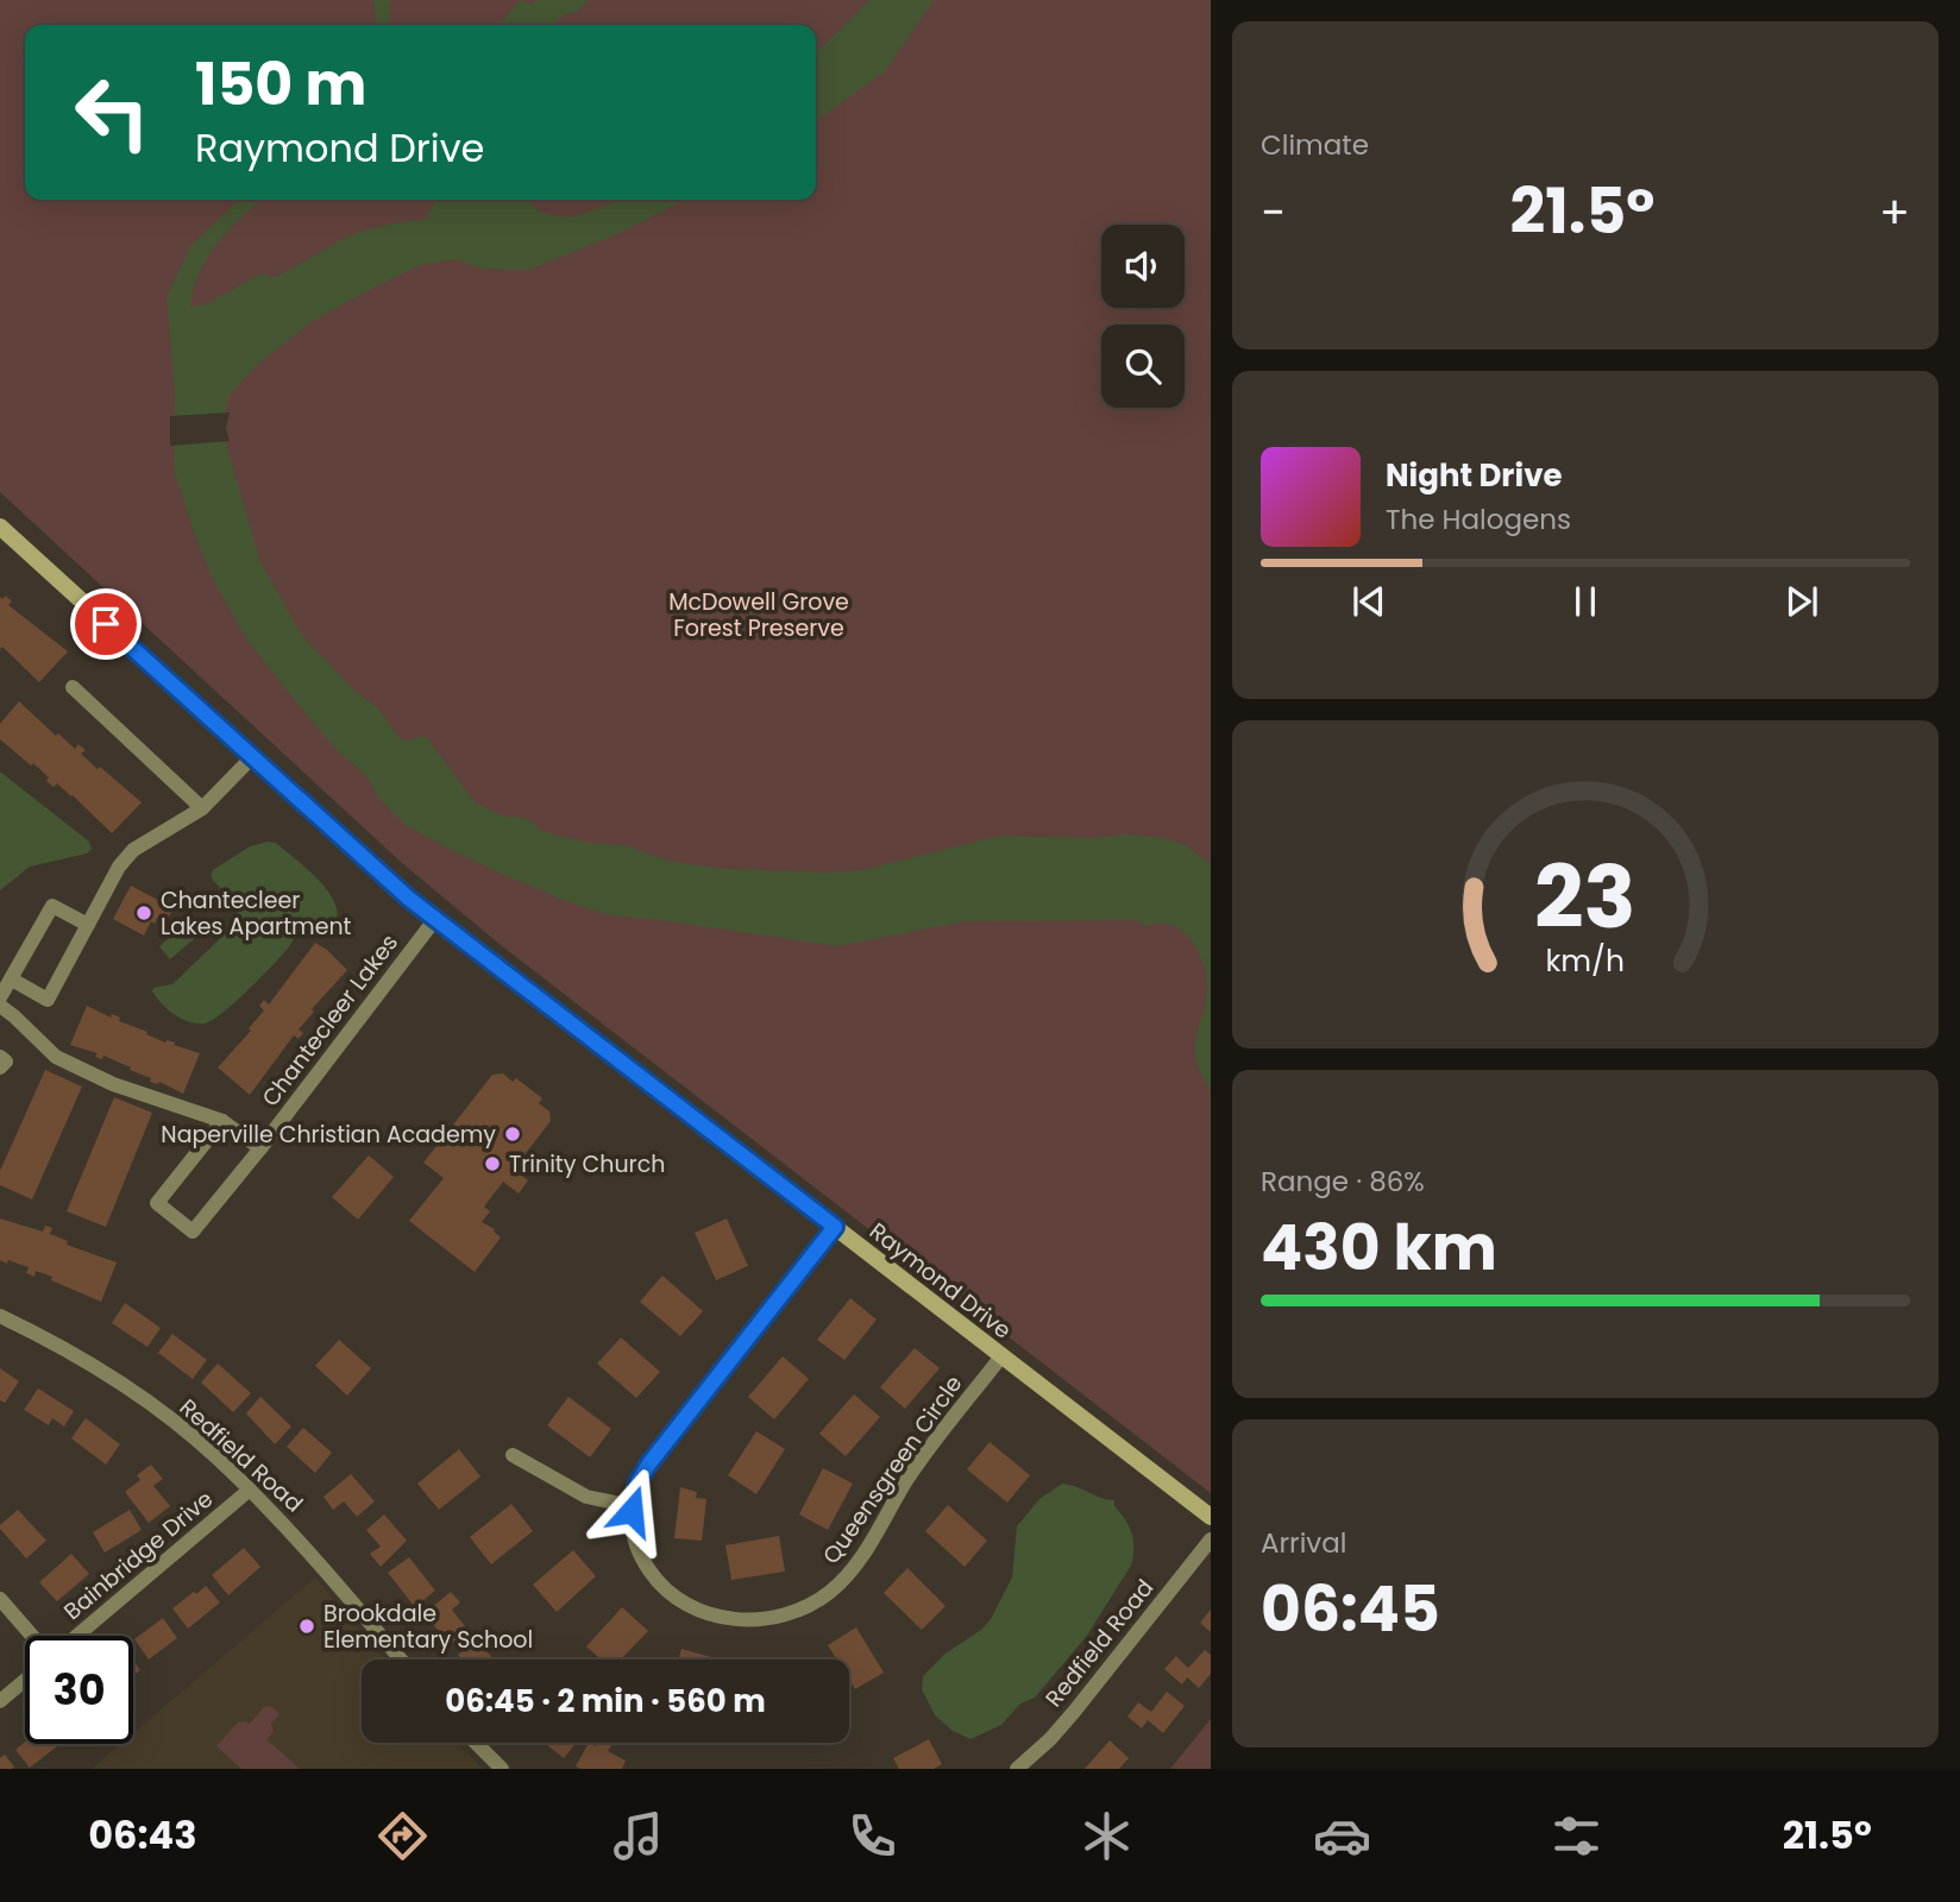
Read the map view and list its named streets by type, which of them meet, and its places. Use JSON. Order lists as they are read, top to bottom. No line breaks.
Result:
{"streets":{"street":["Chantecleer Lakes","Raymond Drive","Redfield Road","Queensgreen Circle","Bainbridge Drive"]},"crossings":[["Chantecleer Lakes","Raymond Drive"],["Raymond Drive","Queensgreen Circle"],["Redfield Road","Bainbridge Drive"]],"parks":["McDowell Grove Forest Preserve"],"places":["Chantecleer Lakes Apartment","Naperville Christian Academy","Trinity Church","Brookdale Elementary School"],"page":{"tile":["Climate",["Range · 86%","430 km"],["Arrival","06:45"]],"turn":["150 m","Raymond Drive"],"heat":["−","21.5°","+"],"song":["Night Drive","The Halogens"],"limit":"30","trip":"06:45 · 2 min · 560 m","tabs":["06:43","21.5°"],"gauge":["23","km/h"]}}
